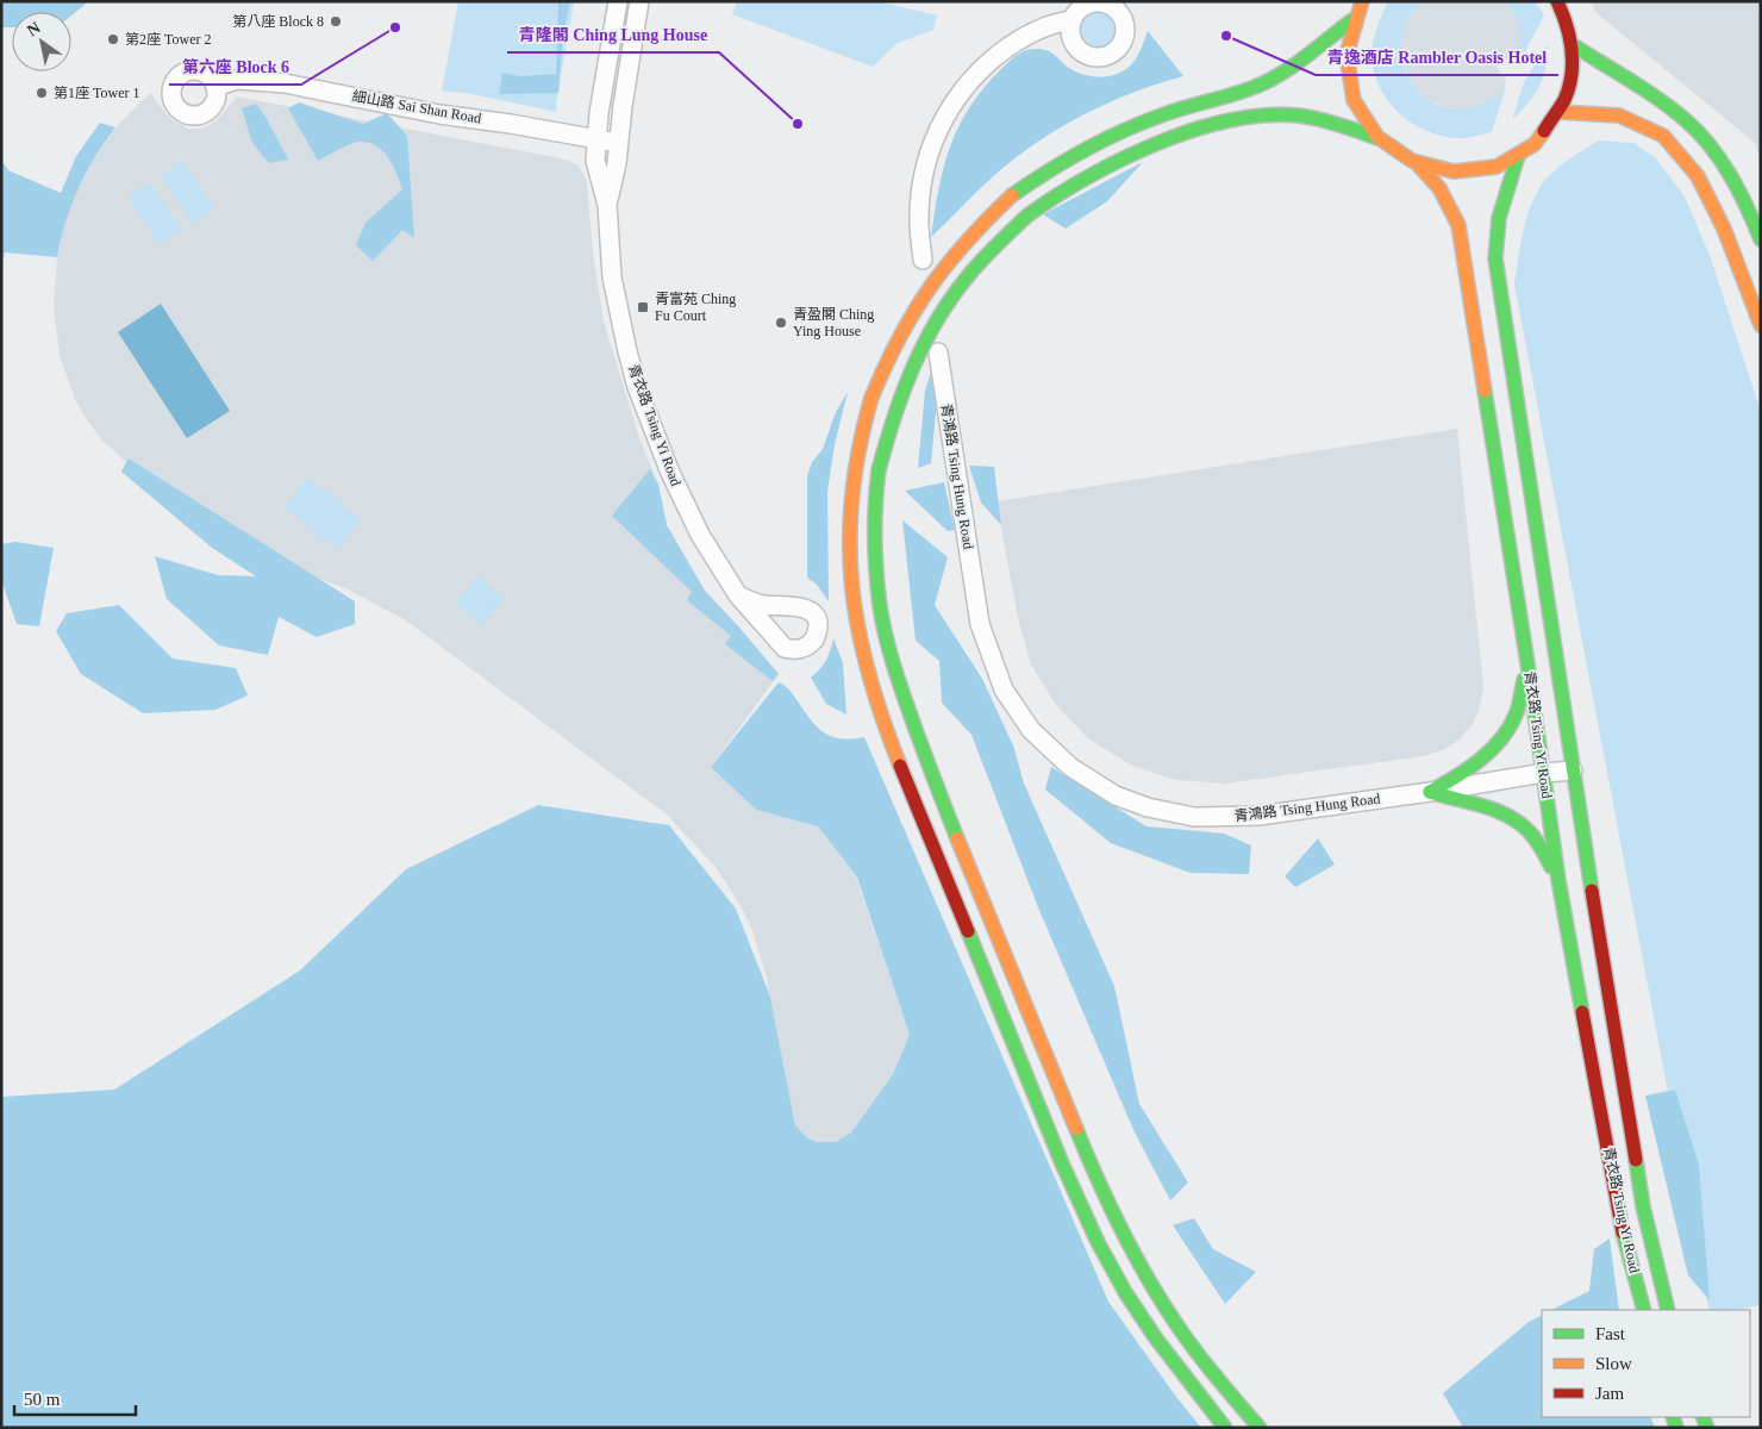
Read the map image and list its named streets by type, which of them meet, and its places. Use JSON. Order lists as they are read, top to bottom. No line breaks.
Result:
{"streets":{"main road":["青衣路 Tsing Yi Road"],"street":["細山路 Sai Shan Road","青鴻路 Tsing Hung Road"]},"crossings":[["細山路 Sai Shan Road","青衣路 Tsing Yi Road"],["青衣路 Tsing Yi Road","青鴻路 Tsing Hung Road"]],"places":{"other":["第八座 Block 8","第六座 Block 6","青逸酒店 Rambler Oasis Hotel","第2座 Tower 2","第1座 Tower 1","青隆閣 Ching Lung House","青盈閣 Ching Ying House"],"transit":["青富苑 Ching Fu Court"]},"legend":["Fast","Slow","Jam"],"scale_bar":"50 m","north":"top left"}
